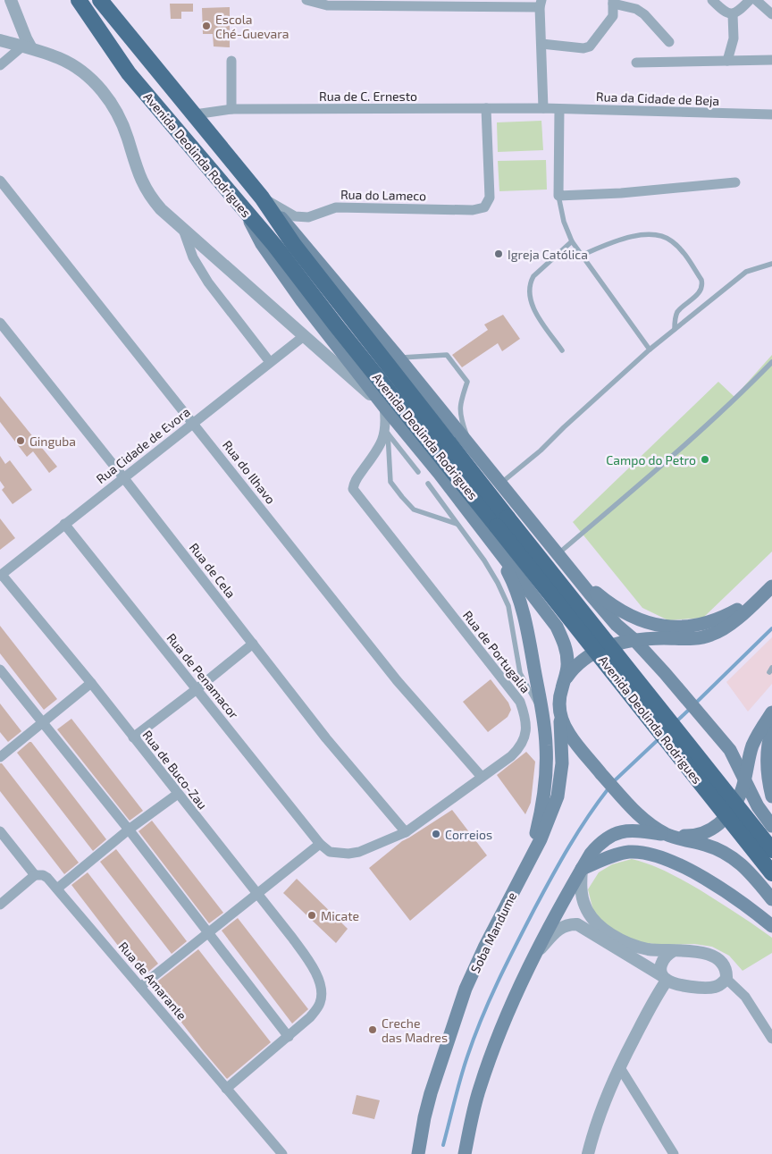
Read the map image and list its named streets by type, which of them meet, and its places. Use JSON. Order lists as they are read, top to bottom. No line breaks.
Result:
{"streets":{"highway":["Avenida Deolinda Rodrigues"],"main road":["Soba Mandume"],"street":["Rua de C. Ernesto","Rua da Cidade de Beja","Rua do Lameco","Rua Cidade de Evora","Rua do Ilhavo","Rua de Cela","Rua de Portugalia","Rua de Penamacor","Rua de Buco-Zau","Rua de Amarante"]},"crossings":[["Rua de C. Ernesto","Rua da Cidade de Beja"],["Rua de C. Ernesto","Avenida Deolinda Rodrigues"],["Rua de C. Ernesto","Rua do Lameco"],["Avenida Deolinda Rodrigues","Rua do Lameco"],["Avenida Deolinda Rodrigues","Soba Mandume"],["Rua Cidade de Evora","Rua do Ilhavo"],["Rua Cidade de Evora","Rua de Cela"],["Rua Cidade de Evora","Rua de Penamacor"],["Rua Cidade de Evora","Rua de Buco-Zau"],["Rua do Ilhavo","Rua de Portugalia"],["Rua de Cela","Rua de Portugalia"],["Rua de Portugalia","Rua de Penamacor"]],"places":["Escola Ché-Guevara","Igreja Católica","Ginguba","Campo do Petro","Correios","Micate","Creche das Madres"]}
